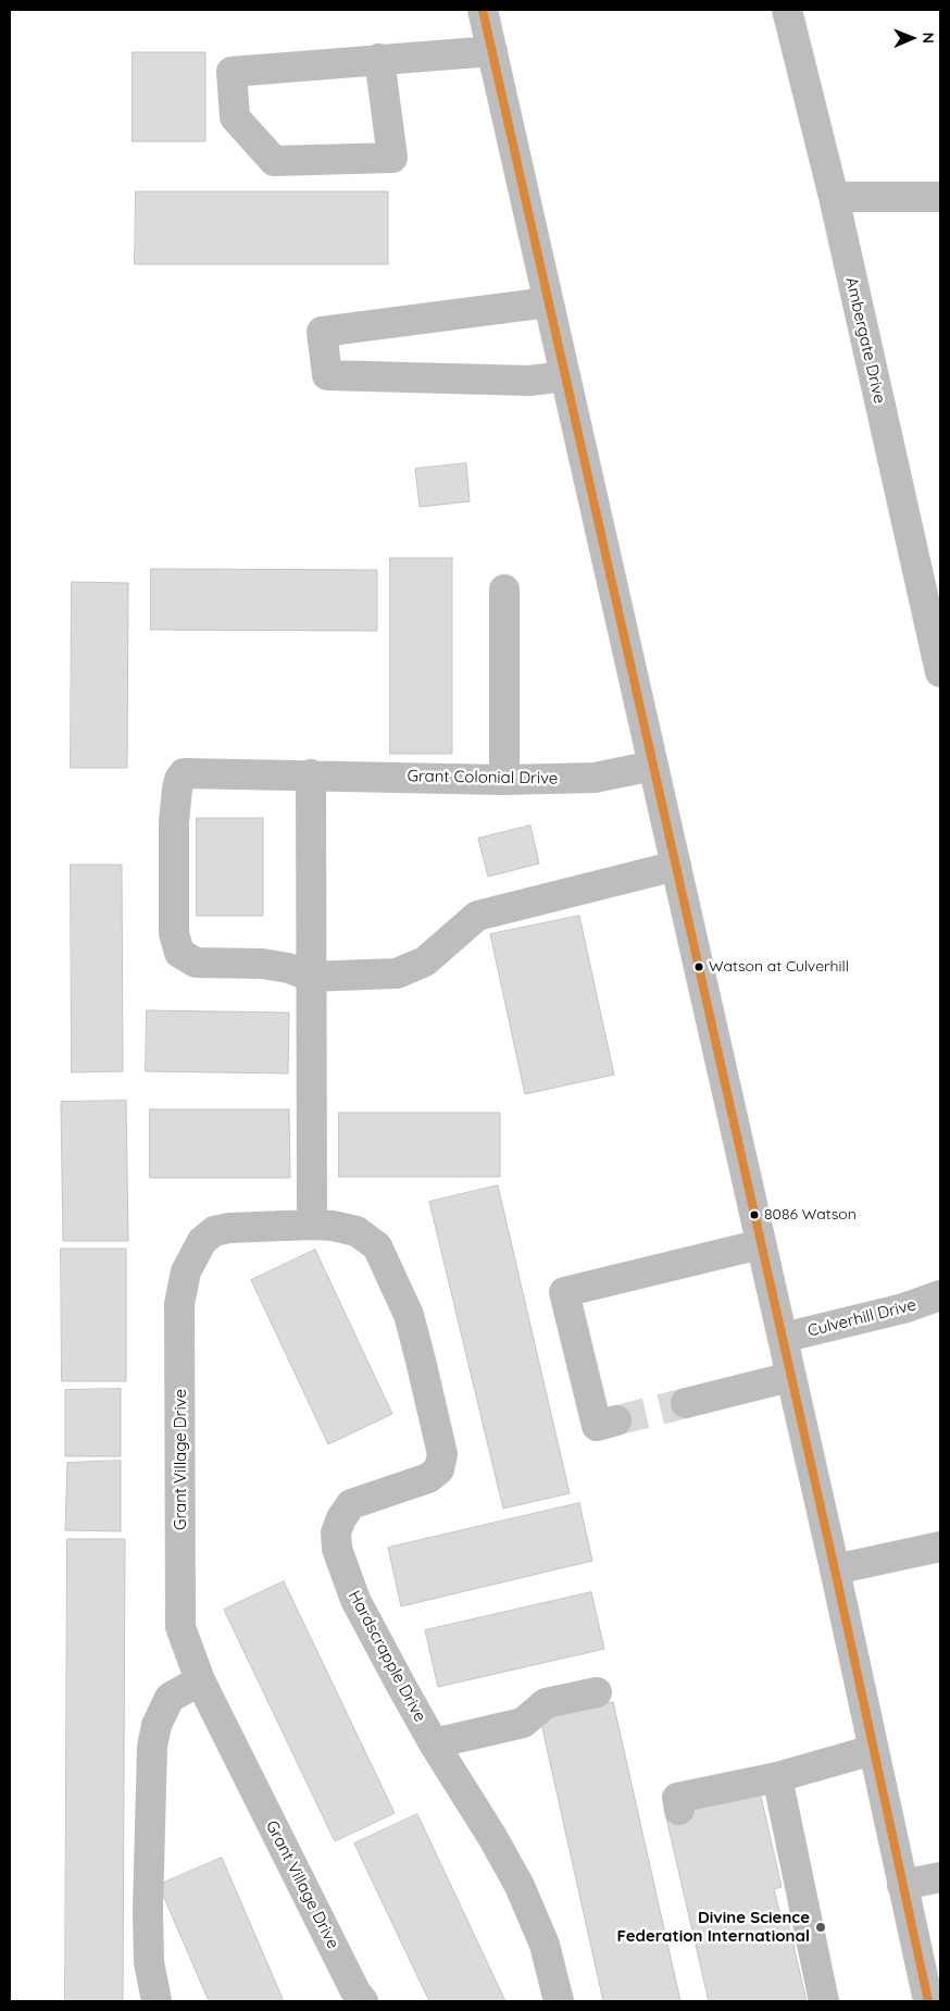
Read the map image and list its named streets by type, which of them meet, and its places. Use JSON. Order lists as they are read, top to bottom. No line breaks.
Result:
{"streets":{"street":["Ambergate Drive","Grant Colonial Drive","Culverhill Drive","Grant Village Drive","Hardscrapple Drive"]},"crossings":[["Grant Village Drive","Hardscrapple Drive"]],"places":["Watson at Culverhill","8086 Watson","Divine Science Federation International"],"north":"right"}
